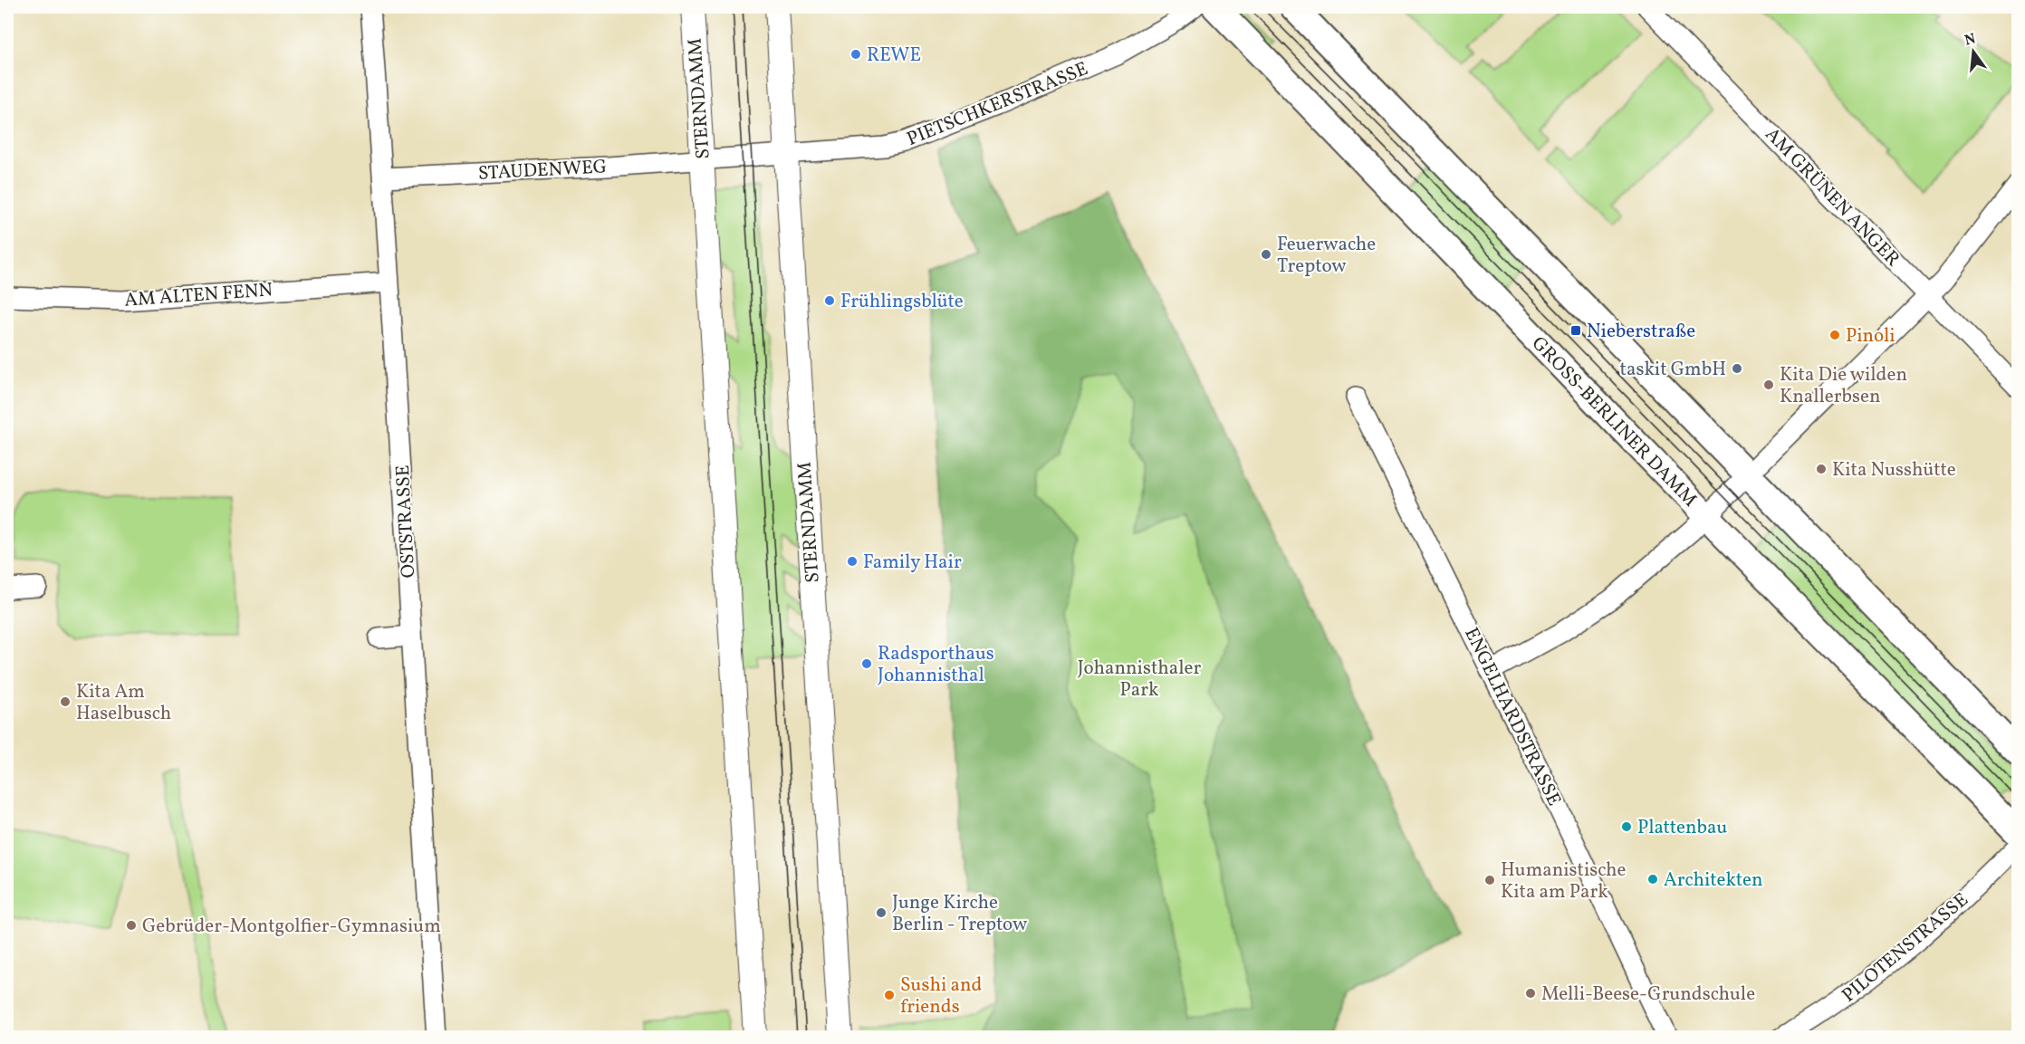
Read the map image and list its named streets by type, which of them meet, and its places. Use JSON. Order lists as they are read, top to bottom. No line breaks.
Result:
{"streets":{"main road":["GROSS-BERLINER DAMM"],"street":["STERNDAMM","PIETSCHKERSTRASSE","STAUDENWEG","AM GRÜNEN ANGER","AM ALTEN FENN","OSTSTRASSE","ENGELHARDSTRASSE","PILOTENSTRASSE"]},"crossings":[["STERNDAMM","PIETSCHKERSTRASSE"],["STERNDAMM","STAUDENWEG"],["PIETSCHKERSTRASSE","STAUDENWEG"],["STAUDENWEG","OSTSTRASSE"],["AM ALTEN FENN","OSTSTRASSE"]],"parks":["Johannisthaler Park"],"places":{"other":["REWE","Feuerwache Treptow","Frühlingsblüte","Pinoli","taskit GmbH","Kita Die wilden Knallerbsen","Kita Nusshütte","Family Hair","Radsporthaus Johannisthal","Kita Am Haselbusch","Plattenbau","Architekten","Humanistische Kita am Park","Junge Kirche Berlin - Treptow","Gebrüder-Montgolfier-Gymnasium","Melli-Beese-Grundschule","Sushi and friends"],"transit":["Nieberstraße"]},"north":"top"}
